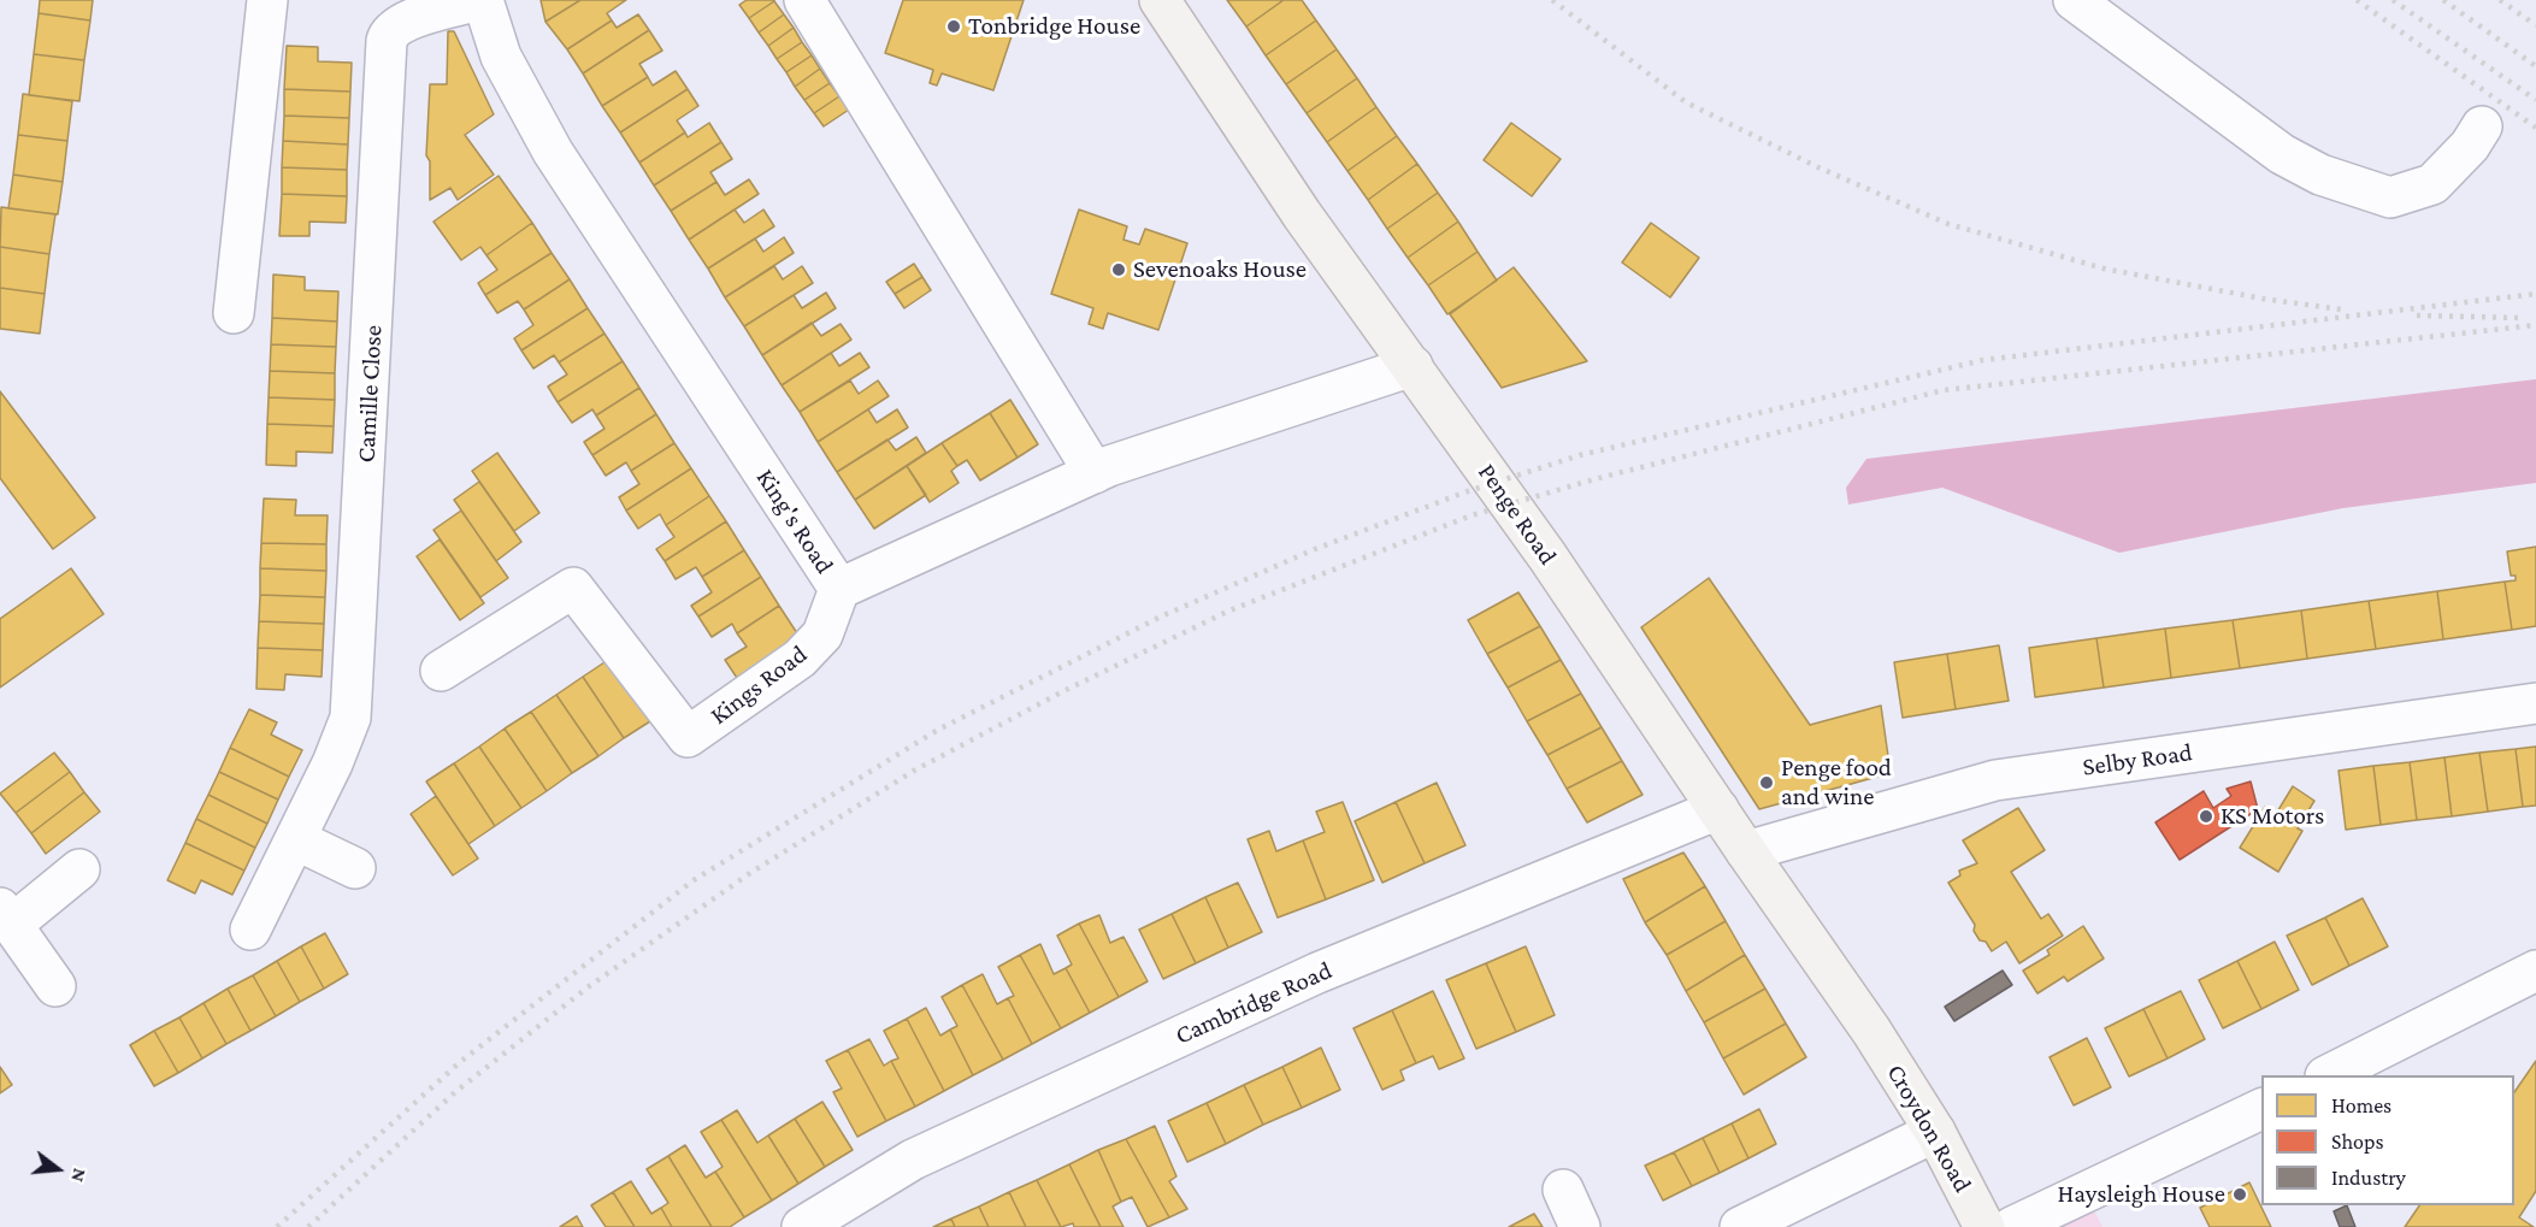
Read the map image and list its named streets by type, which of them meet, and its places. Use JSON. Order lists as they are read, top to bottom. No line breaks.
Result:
{"streets":{"main road":["Penge Road","Croydon Road"],"street":["Camille Close","King's Road","Kings Road","Selby Road","Cambridge Road"]},"crossings":[["Camille Close","King's Road"],["Penge Road","King's Road"],["Penge Road","Selby Road"],["Penge Road","Cambridge Road"],["Penge Road","Croydon Road"],["King's Road","Kings Road"]],"places":["Tonbridge House","Sevenoaks House","Penge food and wine","KS Motors","Haysleigh House"],"legend":["Homes","Shops","Industry"],"north":"right"}
